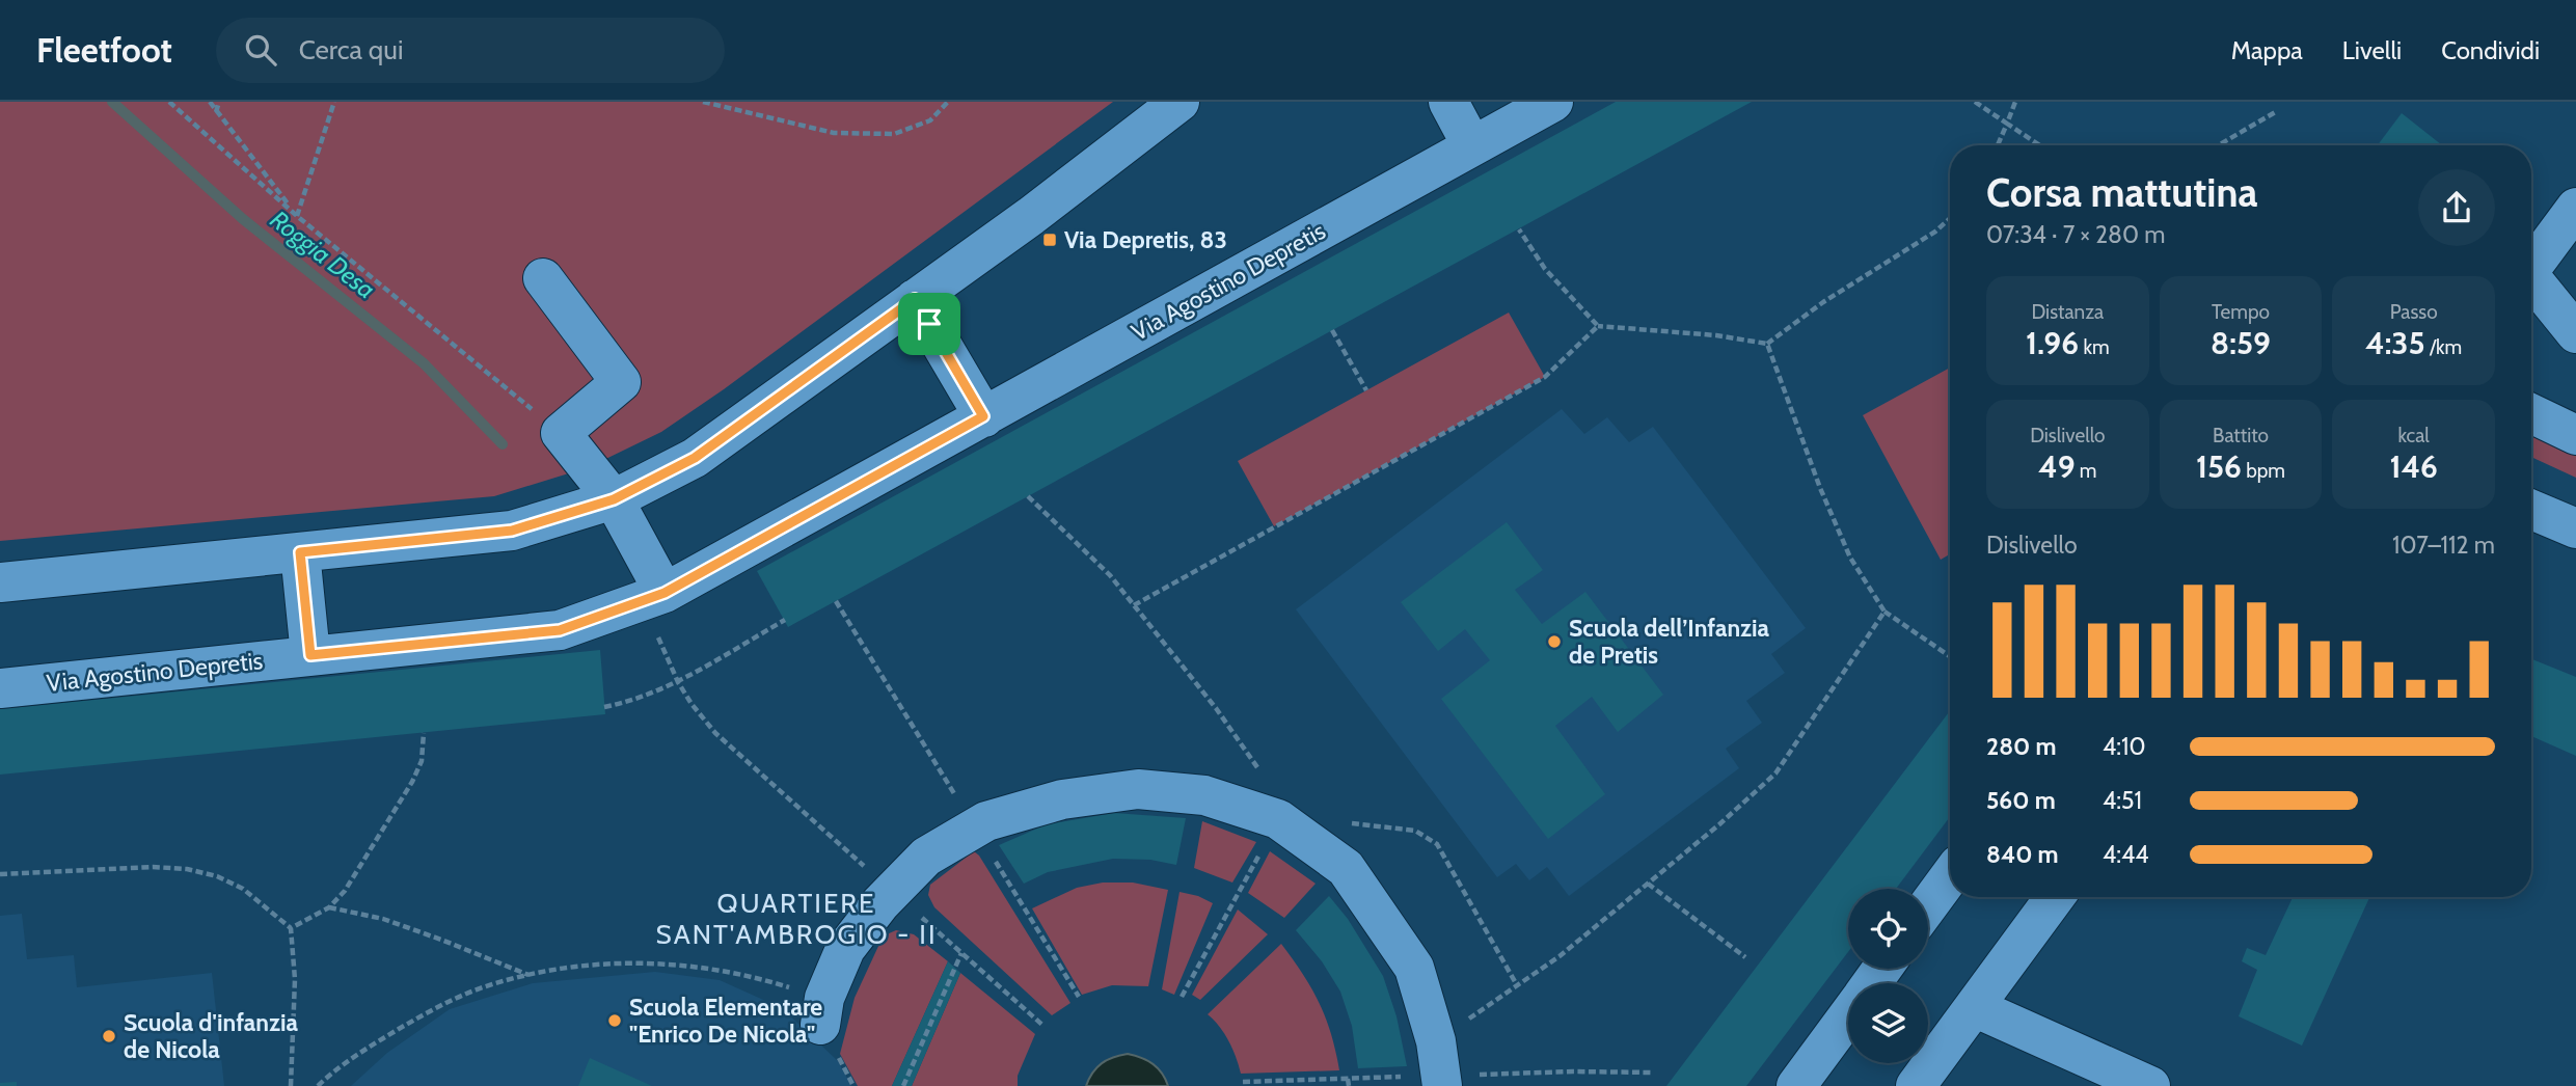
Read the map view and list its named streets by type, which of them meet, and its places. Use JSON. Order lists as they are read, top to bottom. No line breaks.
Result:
{"streets":{"street":["Via Agostino Depretis"]},"districts":["QUARTIERE SANT'AMBROGIO - II"],"water":["Roggia Desa"],"places":{"transit":["Via Depretis, 83"],"other":["Scuola dell’Infanzia de Pretis","Scuola Elementare \"Enrico De Nicola\"","Scuola d'infanzia de Nicola"]},"page":{"header":"Fleetfoot","search":"Cerca qui","nav":["Mappa","Livelli","Condividi"],"heading":["Corsa mattutina","07:34 · 7 × 280 m"],"stats":[["Distanza","1.96 km"],["Tempo","8:59"],["Passo","4:35 /km"],["Dislivello","49 m"],["Battito","156 bpm"],["kcal","146"]],"chart":["Dislivello","107–112 m"],"list":[{"name":"280 m","note":"4:10"},{"name":"560 m","note":"4:51"},{"name":"840 m","note":"4:44"}]}}
